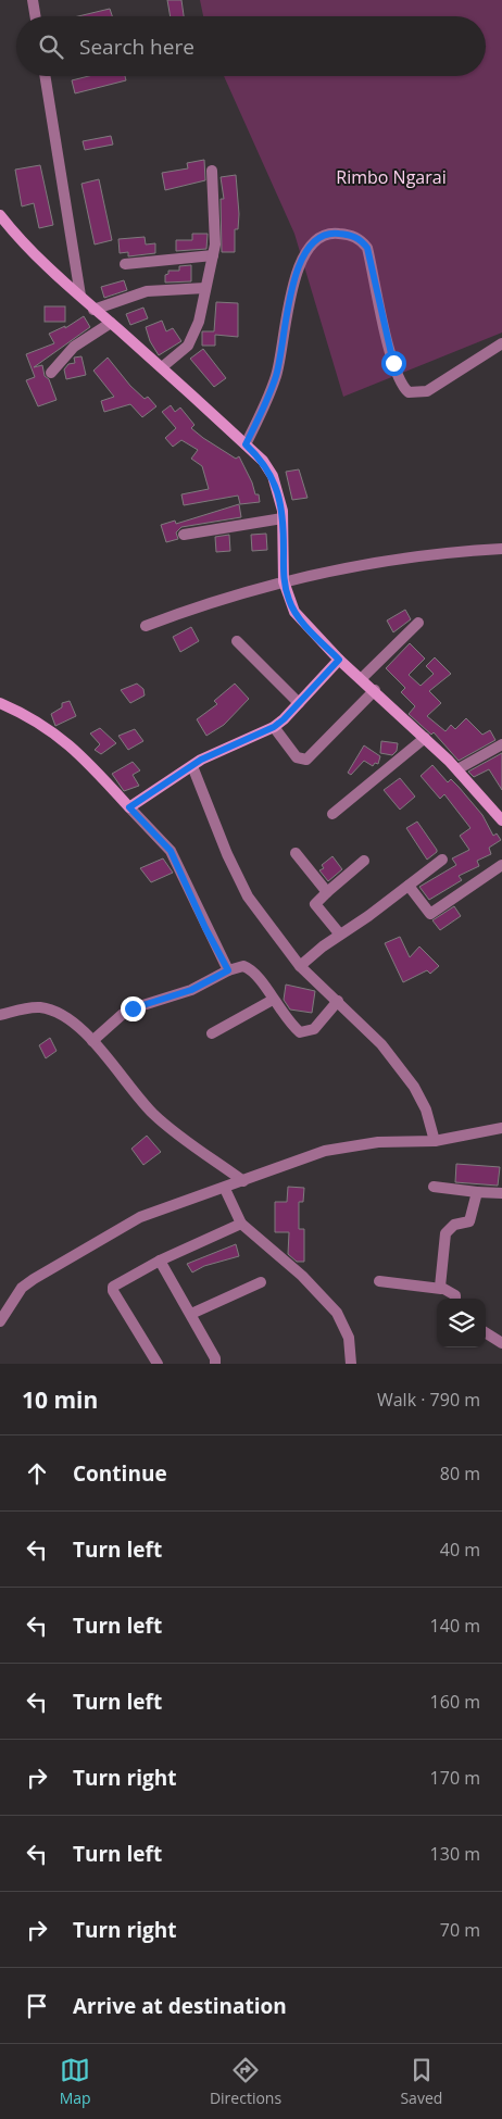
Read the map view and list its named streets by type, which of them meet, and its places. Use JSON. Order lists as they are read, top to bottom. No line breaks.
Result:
{"parks":["Rimbo Ngarai"],"page":{"search":"Search here","heading":["10 min","Walk · 790 m"],"list":[["Continue","80 m"],["Turn left","40 m"],["Turn left","140 m"],["Turn left","160 m"],["Turn right","170 m"],["Turn left","130 m"],["Turn right","70 m"],"Arrive at destination"],"nav":["Map","Directions","Saved"]}}
